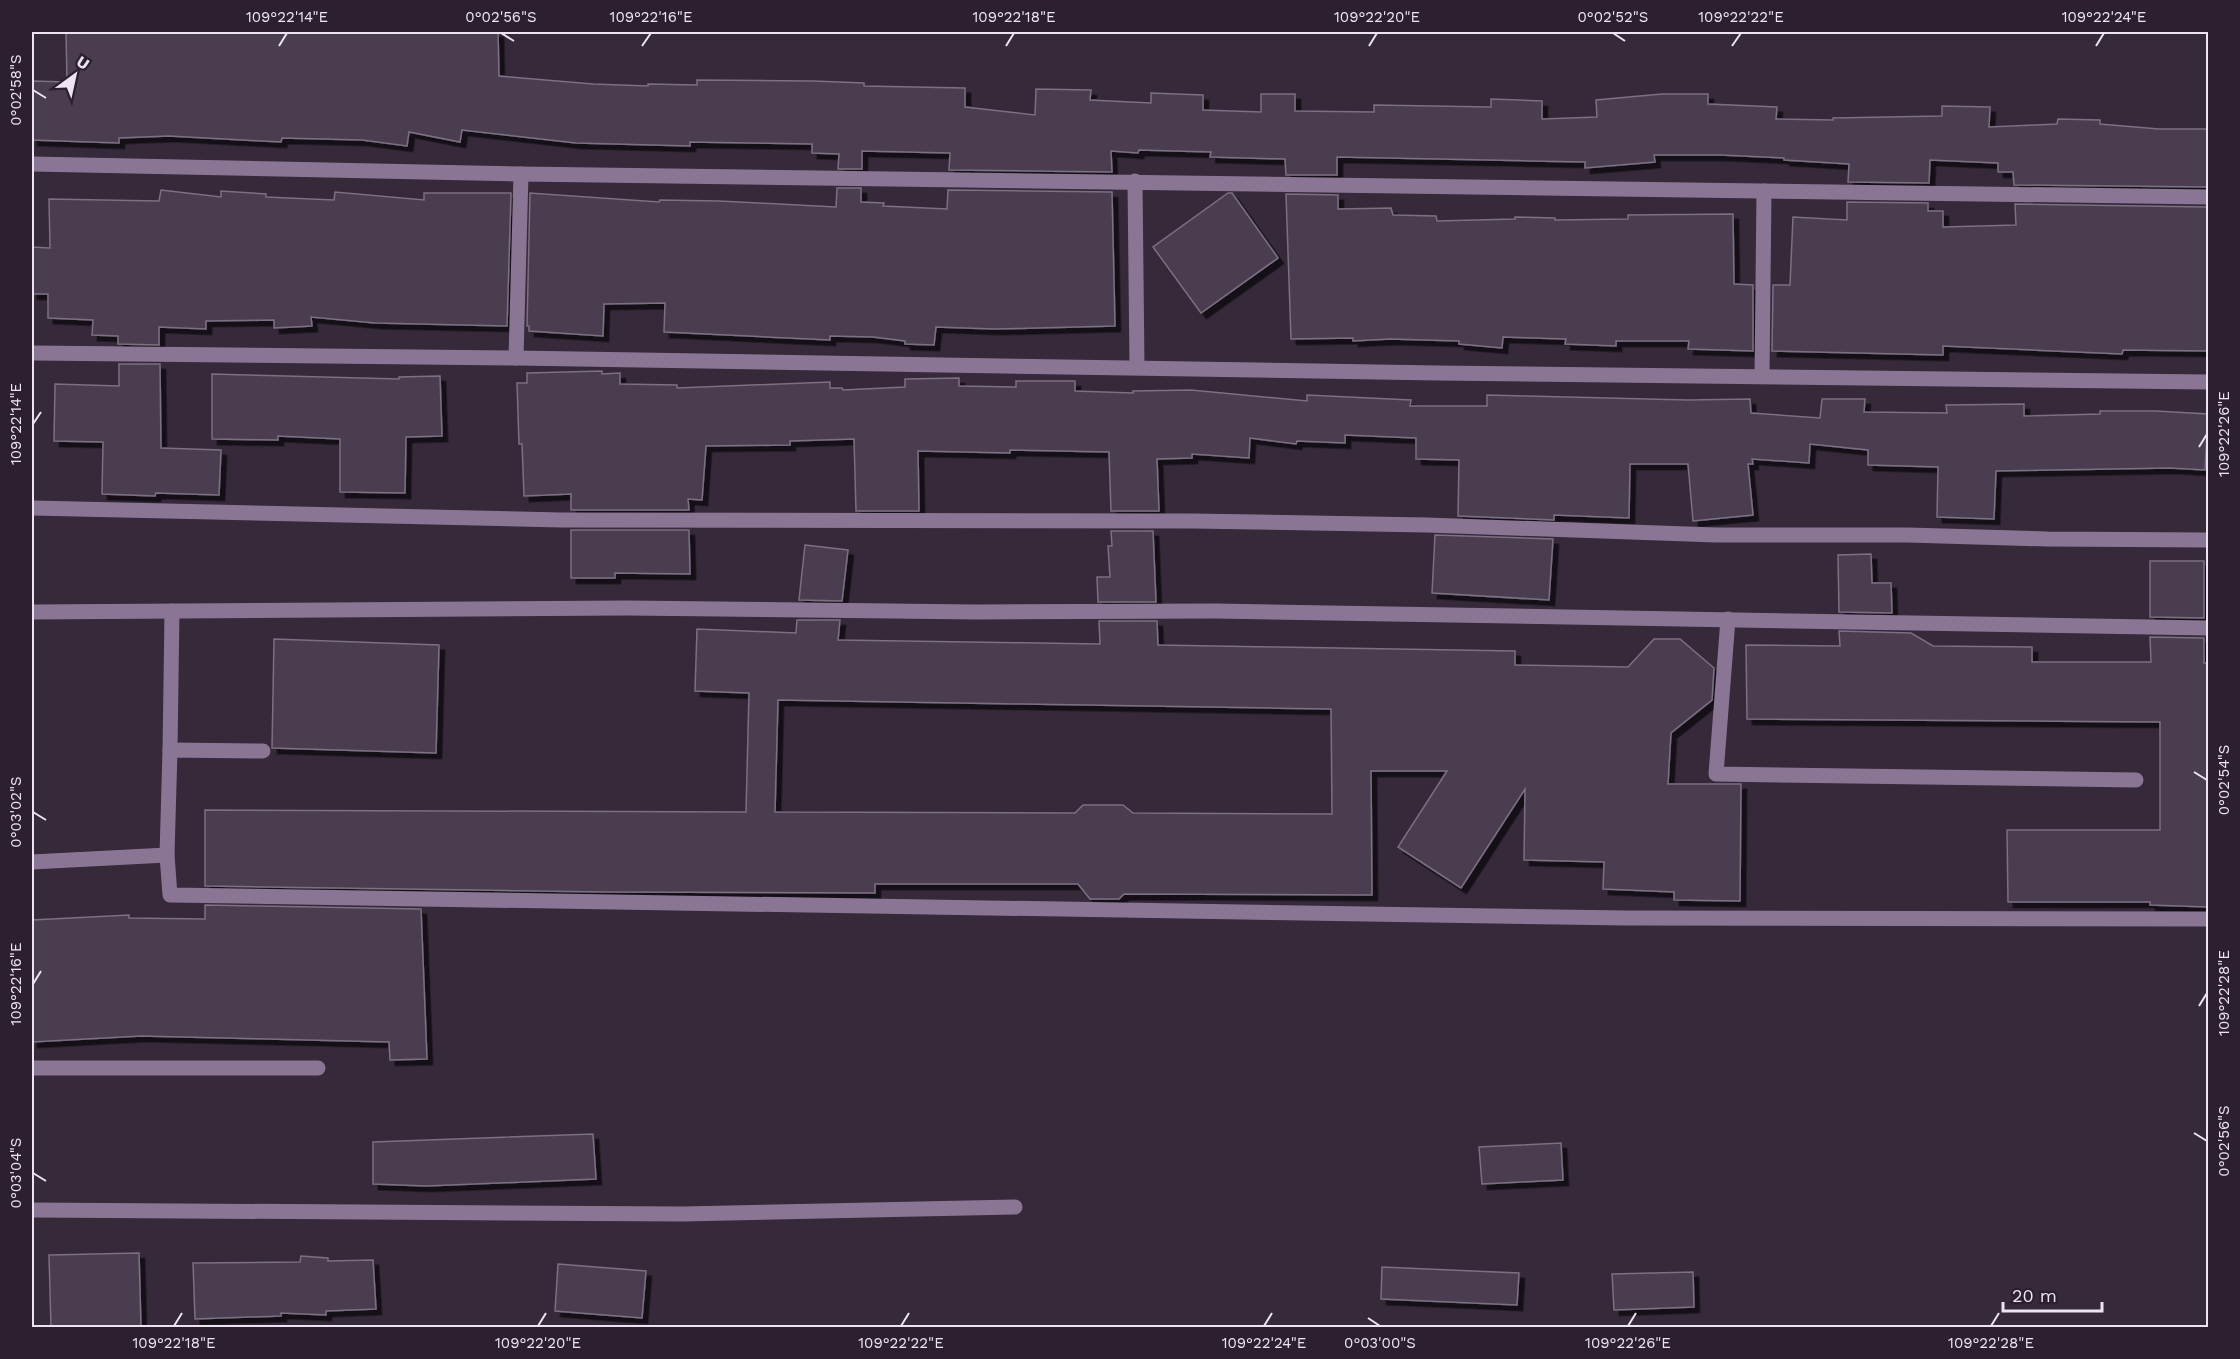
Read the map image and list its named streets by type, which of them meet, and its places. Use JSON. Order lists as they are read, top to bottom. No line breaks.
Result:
{"scale_bar":"20 m","north":"top right","coordinates":["109°22'14\"E","0°02'56\"S","109°22'16\"E","109°22'18\"E","109°22'20\"E","0°02'52\"S","109°22'22\"E","109°22'24\"E","0°02'58\"S","109°22'26\"E","0°02'54\"S","0°03'02\"S","109°22'28\"E","0°03'04\"S","0°03'00\"S"]}
